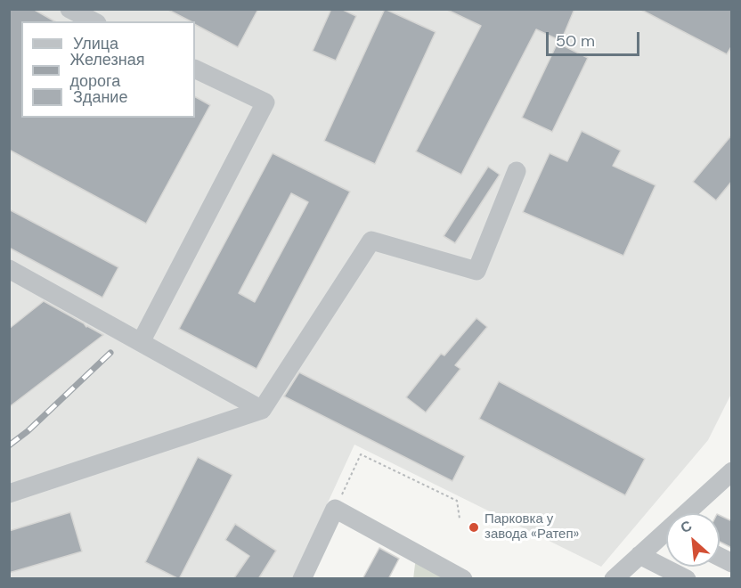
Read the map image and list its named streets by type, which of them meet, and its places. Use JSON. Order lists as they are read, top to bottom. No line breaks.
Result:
{"places":["Парковка у завода «Ратеп»"],"legend":["Улица","Железная дорога","Здание"],"scale_bar":"50 m","north":"top left"}
